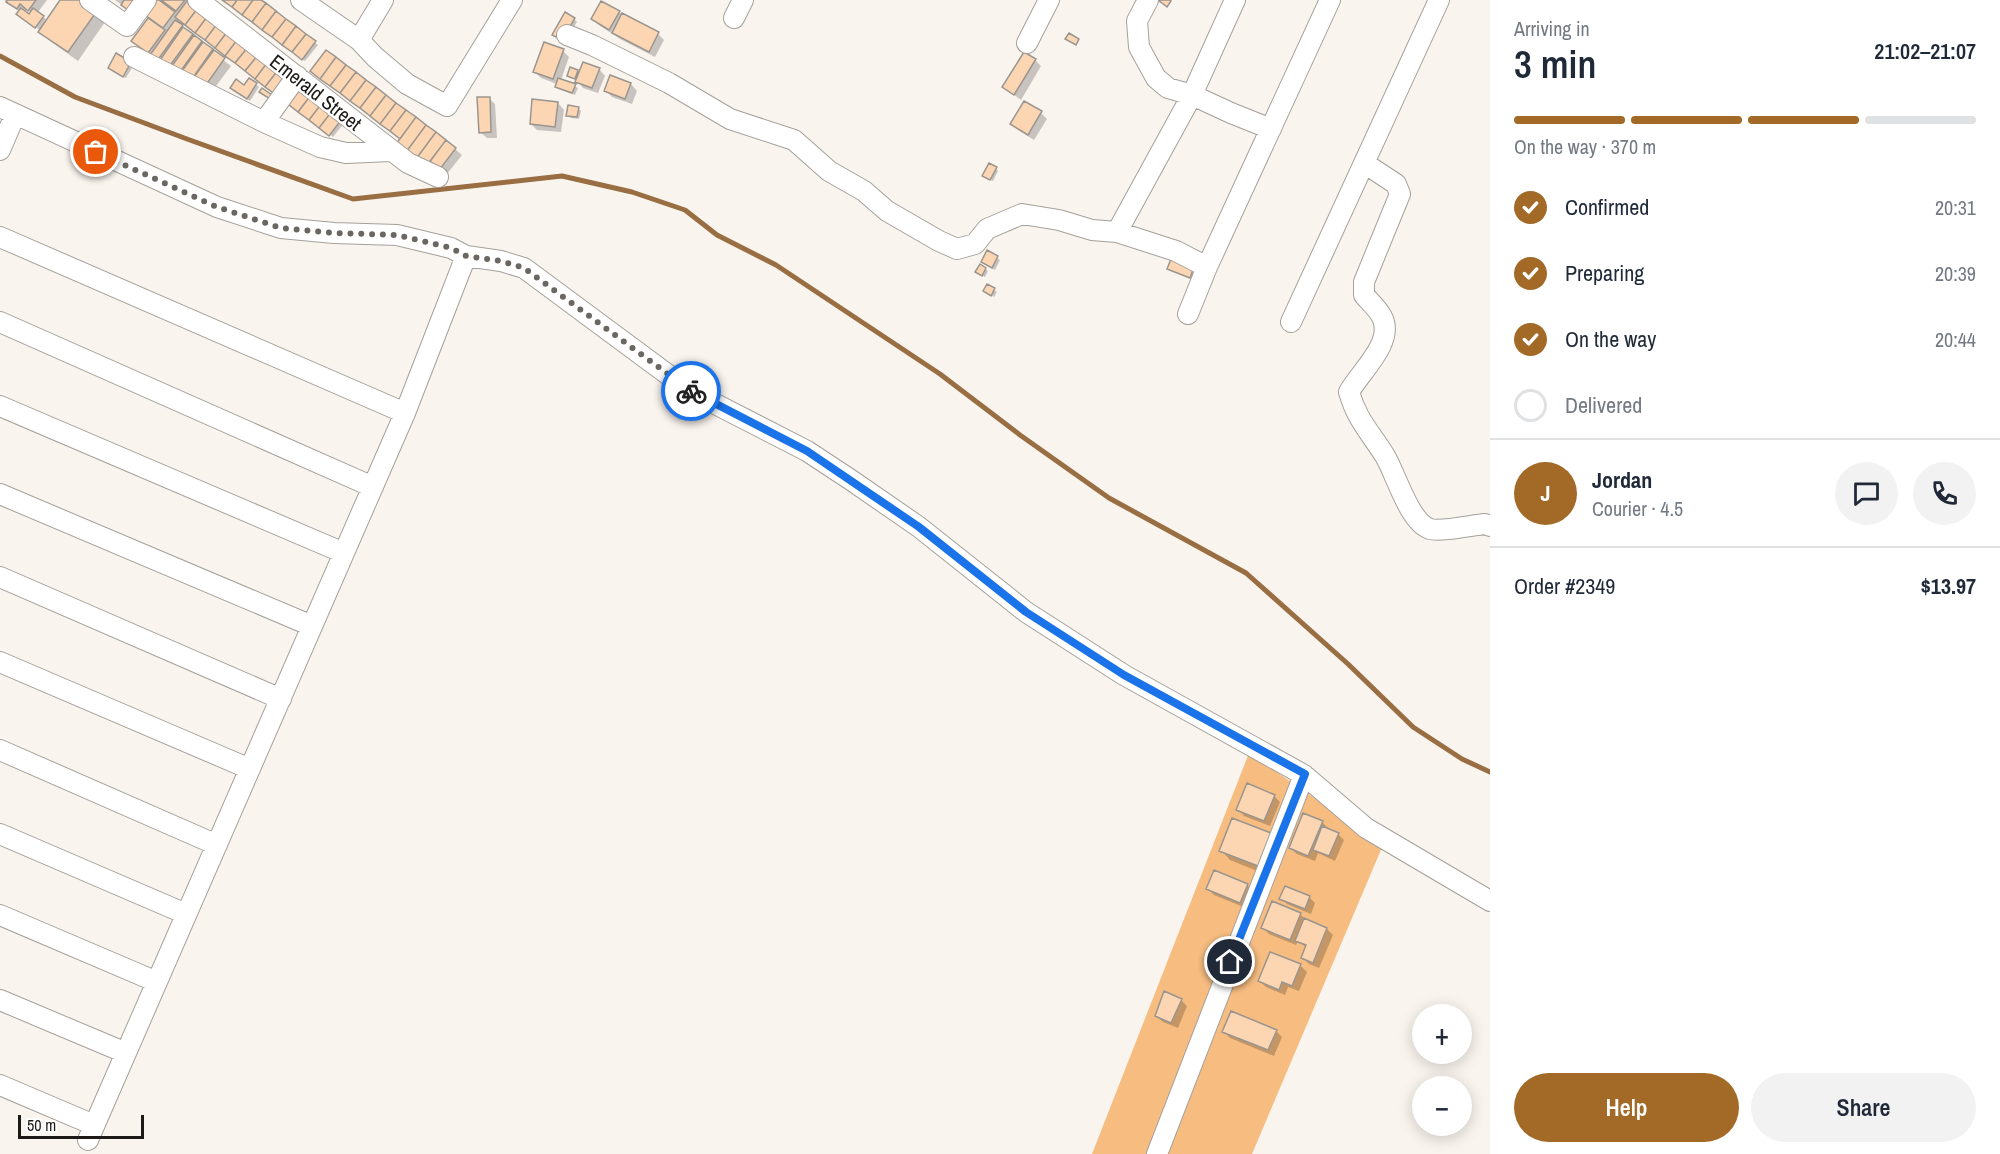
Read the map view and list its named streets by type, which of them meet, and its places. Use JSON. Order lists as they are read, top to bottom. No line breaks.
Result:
{"streets":{"street":["Emerald Street"]},"scale_bar":"50 m","page":{"heading":["3 min","Arriving in","21:02–21:07"],"panel":["Jordan","Courier · 4.5","Order #2349","$13.97"],"bar":"On the way · 370 m","list":[["Confirmed","20:31"],["Preparing","20:39"],["On the way","20:44"],"Delivered"],"round":"J","map_buttons":["+","−"],"buttons":["Help","Share"],"scale":"50 m"}}
